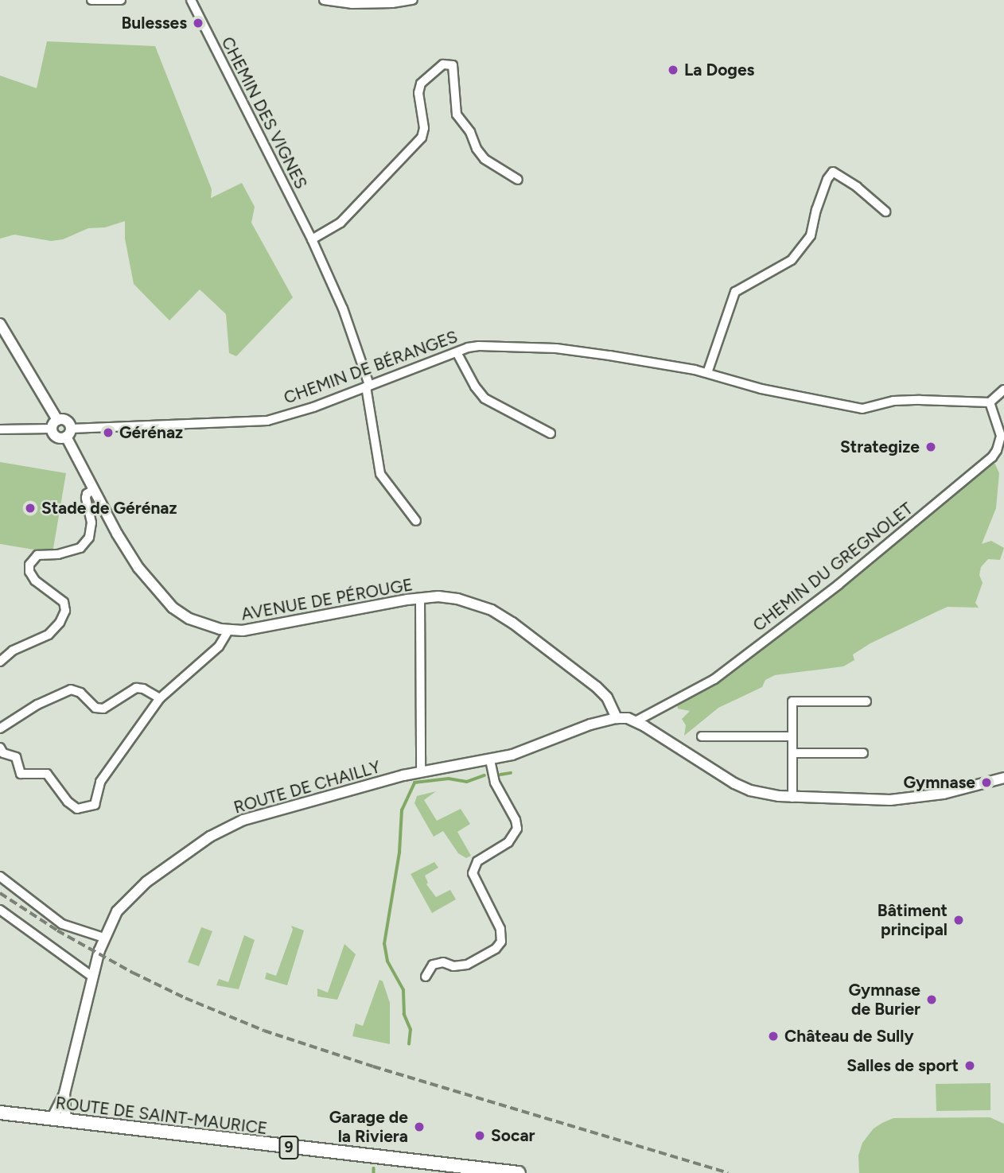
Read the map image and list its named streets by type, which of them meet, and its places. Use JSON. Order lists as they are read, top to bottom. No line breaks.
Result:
{"streets":{"main road":["ROUTE DE SAINT-MAURICE","9"],"street":["CHEMIN DES VIGNES","CHEMIN DE BÉRANGES","CHEMIN DU GREGNOLET","AVENUE DE PÉROUGE","ROUTE DE CHAILLY"]},"crossings":[["CHEMIN DES VIGNES","CHEMIN DE BÉRANGES"],["CHEMIN DE BÉRANGES","CHEMIN DU GREGNOLET"],["CHEMIN DE BÉRANGES","AVENUE DE PÉROUGE"],["CHEMIN DU GREGNOLET","ROUTE DE CHAILLY"],["AVENUE DE PÉROUGE","ROUTE DE CHAILLY"],["ROUTE DE CHAILLY","ROUTE DE SAINT-MAURICE"]],"places":["Bulesses","La Doges","Gérénaz","Strategize","Stade de Gérénaz","Gymnase","Bâtiment principal","Gymnase de Burier","Château de Sully","Salles de sport","Garage de la Riviera","Socar"]}
